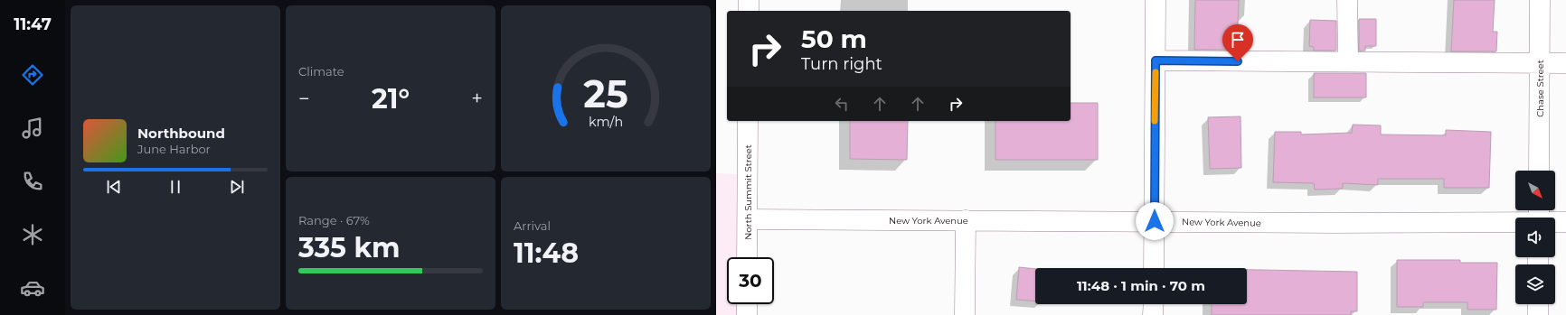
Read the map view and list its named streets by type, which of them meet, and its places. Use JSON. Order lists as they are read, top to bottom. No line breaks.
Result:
{"streets":{"street":["Chase Street","North Summit Street","New York Avenue"]},"crossings":[["North Summit Street","New York Avenue"]],"north":"bottom right","page":{"tabs":"11:47","tile":["Climate",["Range · 67%","335 km"],["Arrival","11:48"]],"turn":["50 m","Turn right"],"heat":["−","21°","+"],"song":["Northbound","June Harbor"],"limit":"30","trip":"11:48 · 1 min · 70 m","gauge":["25","km/h"]}}
